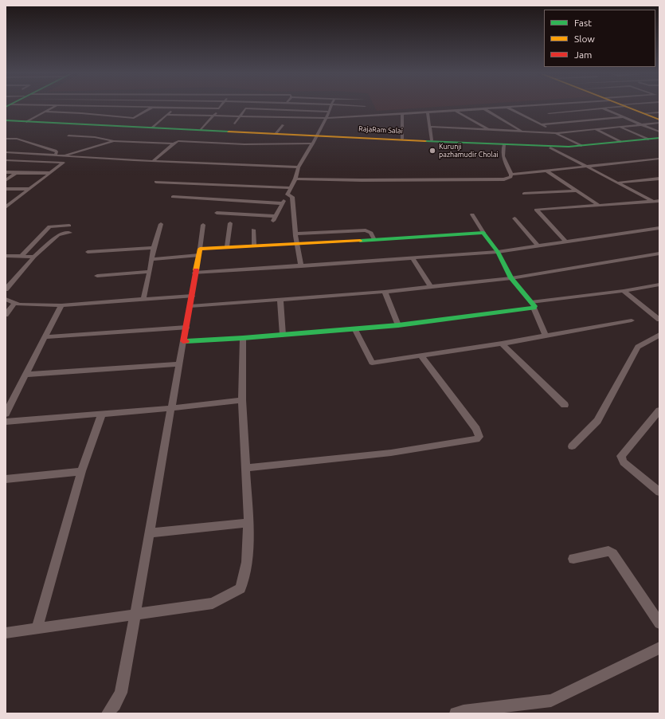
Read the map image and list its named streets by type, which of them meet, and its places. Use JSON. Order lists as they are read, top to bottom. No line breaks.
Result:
{"streets":{"street":["RajaRam Salai"]},"places":["Kurunji pazhamudir Cholai"],"legend":["Fast","Slow","Jam"]}
